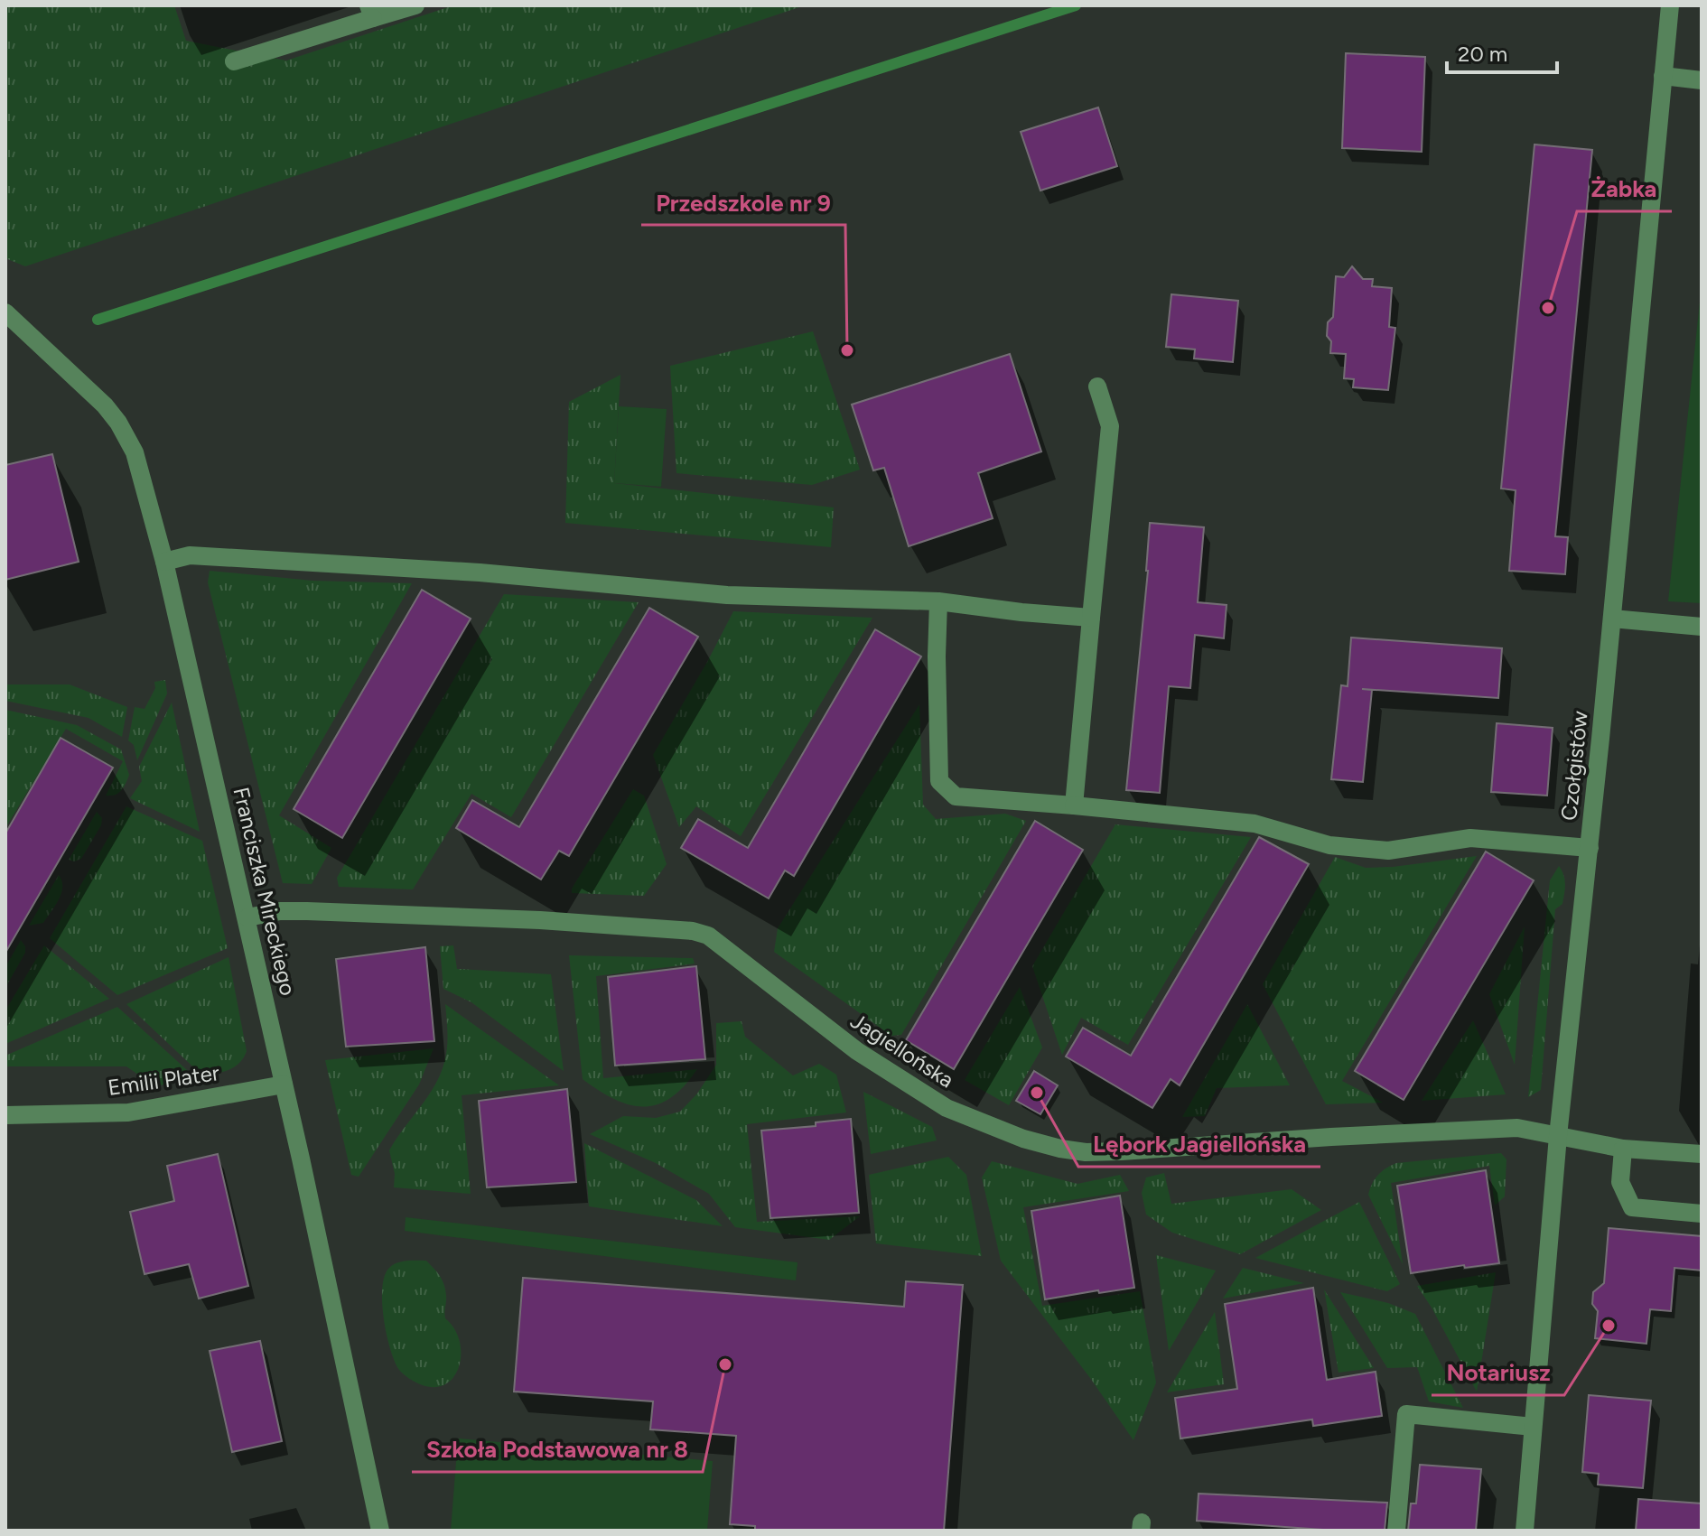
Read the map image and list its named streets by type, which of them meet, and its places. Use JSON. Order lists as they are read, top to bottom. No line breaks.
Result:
{"streets":{"street":["Czołgistów","Franciszka Mireckiego","Jagiellońska","Emilii Plater"]},"crossings":[["Czołgistów","Jagiellońska"],["Franciszka Mireckiego","Jagiellońska"],["Franciszka Mireckiego","Emilii Plater"]],"places":["Żabka","Przedszkole nr 9","Lębork Jagiellońska","Notariusz","Szkoła Podstawowa nr 8"],"scale_bar":"20 m"}
